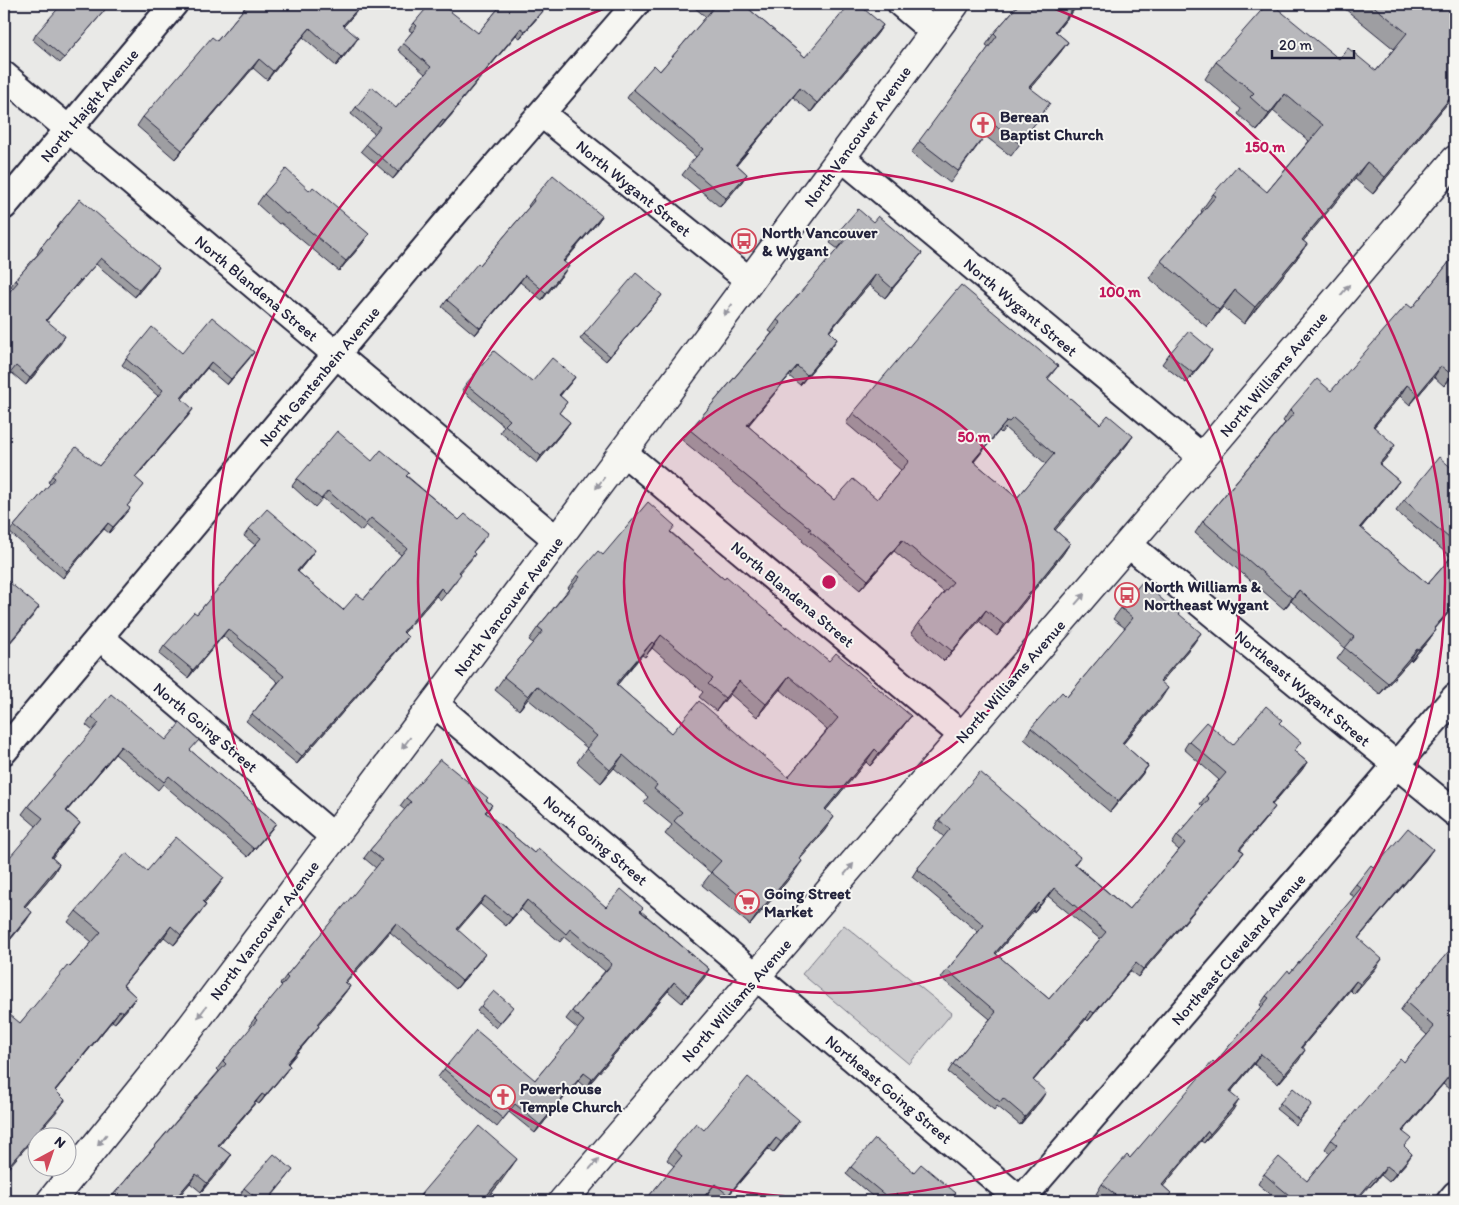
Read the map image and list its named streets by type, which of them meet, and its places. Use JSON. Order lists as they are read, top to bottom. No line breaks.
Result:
{"streets":{"main road":["North Vancouver Avenue","North Williams Avenue"],"street":["North Haight Avenue","North Wygant Street","North Blandena Street","North Gantenbein Avenue","Northeast Wygant Street","North Going Street","Northeast Cleveland Avenue","Northeast Going Street"]},"crossings":[["North Haight Avenue","North Blandena Street"],["North Vancouver Avenue","North Wygant Street"],["North Vancouver Avenue","North Blandena Street"],["North Vancouver Avenue","North Going Street"],["North Wygant Street","North Williams Avenue"],["North Wygant Street","North Gantenbein Avenue"],["North Blandena Street","North Williams Avenue"],["North Blandena Street","North Gantenbein Avenue"],["North Williams Avenue","Northeast Wygant Street"],["North Williams Avenue","North Going Street"],["North Williams Avenue","Northeast Going Street"],["North Gantenbein Avenue","North Going Street"],["Northeast Wygant Street","Northeast Cleveland Avenue"],["North Going Street","Northeast Going Street"],["Northeast Cleveland Avenue","Northeast Going Street"]],"one_way":["North Vancouver Avenue","North Williams Avenue"],"places":{"church":["Berean Baptist Church","Powerhouse Temple Church"],"bus stop":["North Vancouver & Wygant","North Williams & Northeast Wygant"],"supermarket":["Going Street Market"]},"scale_bar":"20 m","north":"top right","rings":["150 m","100 m","50 m"]}
